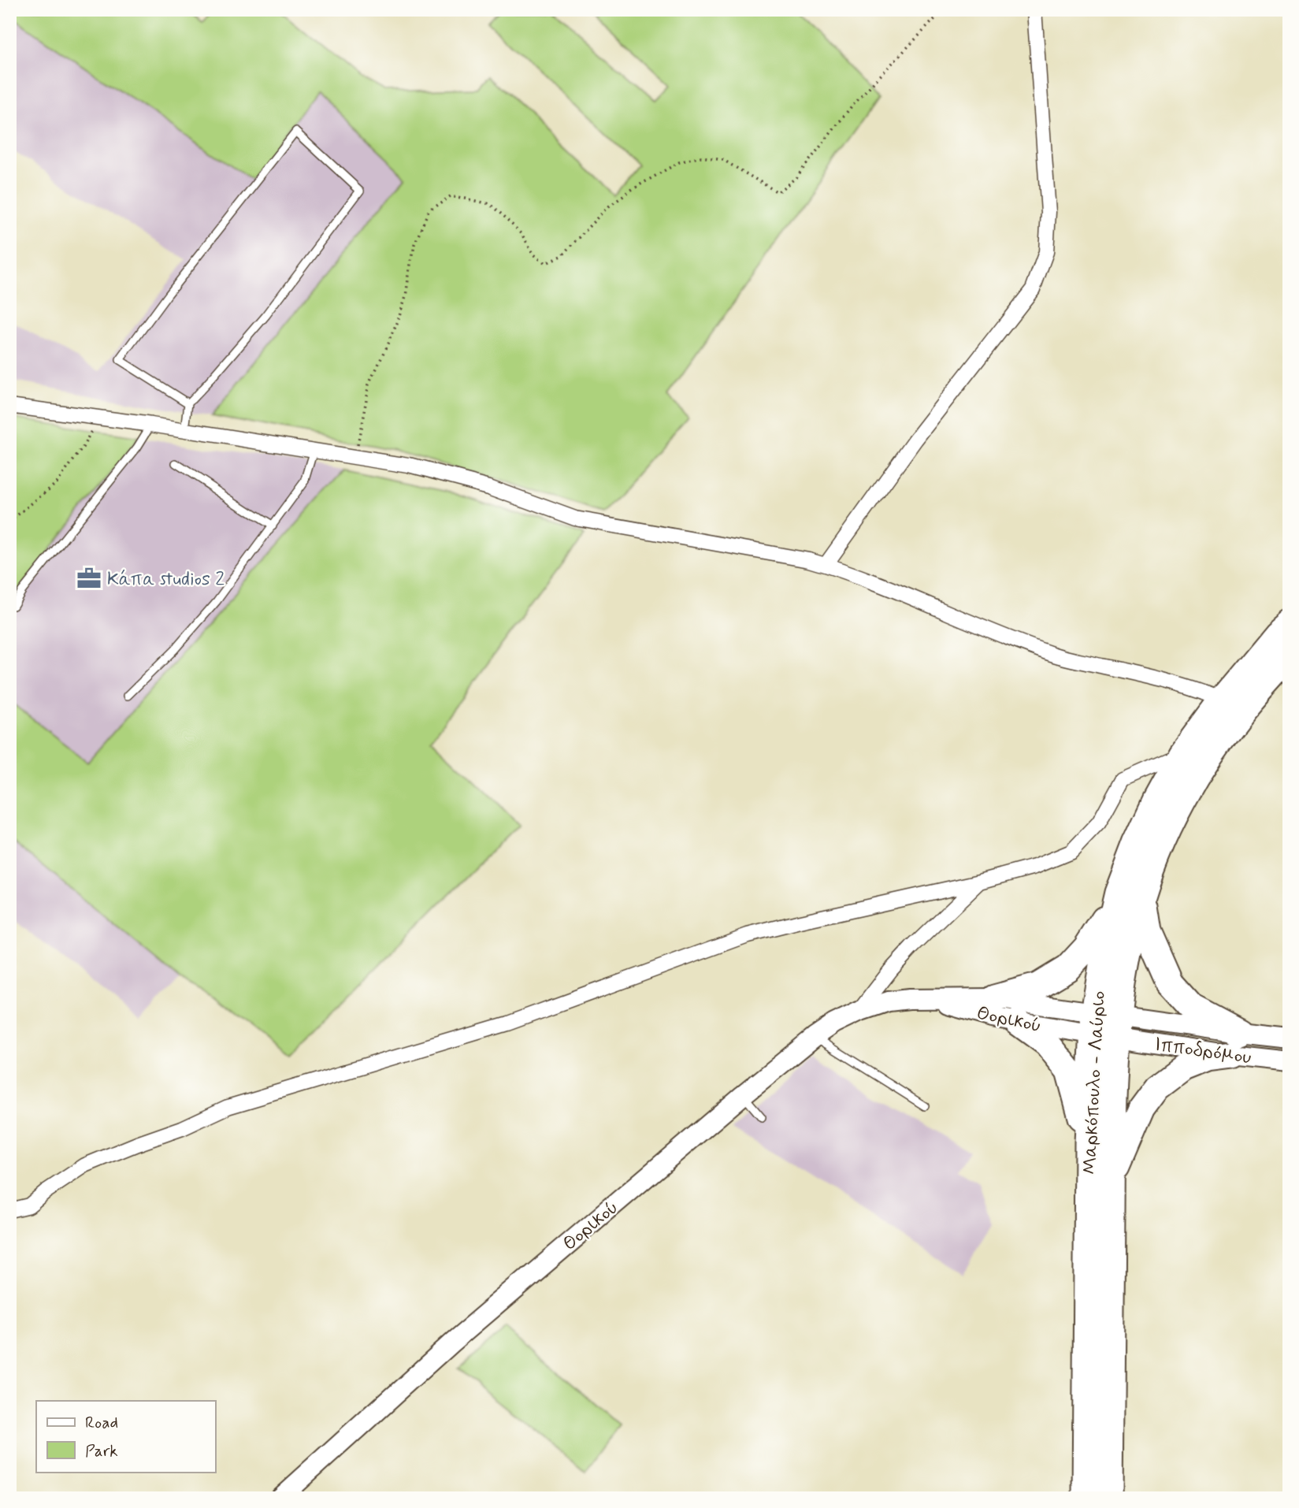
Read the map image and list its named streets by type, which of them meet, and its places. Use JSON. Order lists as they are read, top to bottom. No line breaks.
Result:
{"streets":{"highway":["Μαρκόπουλο - Λαύριο"],"main road":["Θορικού","Ιπποδρόμου"]},"crossings":[["Θορικού","Ιπποδρόμου"],["Θορικού","Μαρκόπουλο - Λαύριο"],["Ιπποδρόμου","Μαρκόπουλο - Λαύριο"]],"places":{"office":["Κάπα studios 2"]},"legend":["Road","Park"]}
